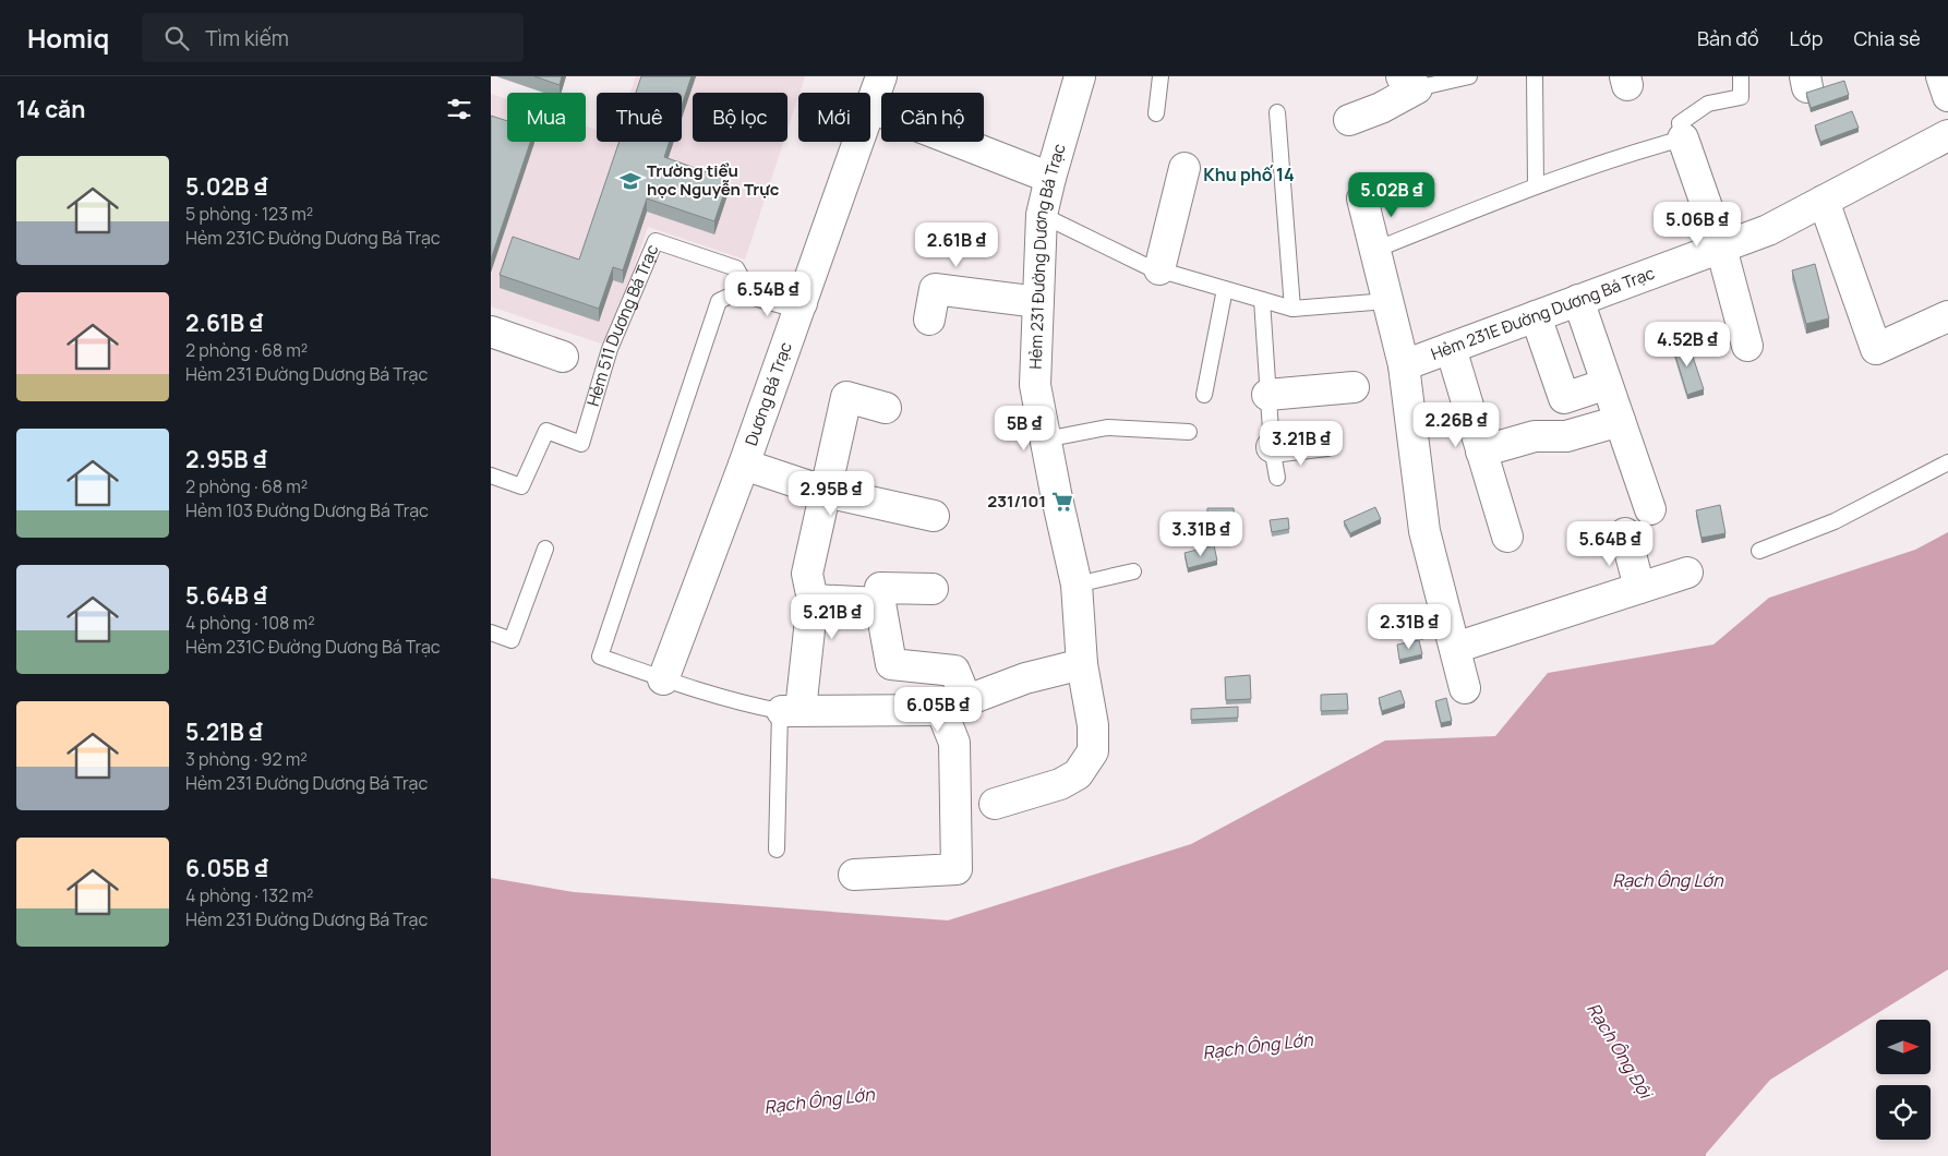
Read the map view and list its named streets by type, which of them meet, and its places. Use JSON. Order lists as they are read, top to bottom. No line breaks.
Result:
{"streets":{"street":["Hẻm 231 Đường Dương Bá Trạc","Hẻm 231E Đường Dương Bá Trạc","Dương Bá Trạc"],"lane":["Hẻm 511 Dương Bá Trạc"]},"districts":["Khu phố 14"],"water":["Rạch Ông Lớn","Rạch Ông Đội"],"places":{"school or university":["Trường tiểu học Nguyễn Trực"],"supermarket":["231/101"]},"north":"right","page":{"header":"Homiq","search":"Tìm kiếm","nav":["Bản đồ","Lớp","Chia sẻ"],"heading":"14 căn","chip":["Mua","Thuê","Bộ lọc","Mới","Căn hộ"],"list":[{"name":"5.02B ₫","note":"5 phòng · 123 m² · Hẻm 231C Đường Dương Bá Trạc"},{"name":"2.61B ₫","note":"2 phòng · 68 m² · Hẻm 231 Đường Dương Bá Trạc"},{"name":"2.95B ₫","note":"2 phòng · 68 m² · Hẻm 103 Đường Dương Bá Trạc"},{"name":"5.64B ₫","note":"4 phòng · 108 m² · Hẻm 231C Đường Dương Bá Trạc"},{"name":"5.21B ₫","note":"3 phòng · 92 m² · Hẻm 231 Đường Dương Bá Trạc"},{"name":"6.05B ₫","note":"4 phòng · 132 m² · Hẻm 231 Đường Dương Bá Trạc"}],"price":["5.02B ₫","5.06B ₫","2.61B ₫","6.54B ₫","4.52B ₫","2.26B ₫","5B ₫","3.21B ₫","2.95B ₫","3.31B ₫","5.64B ₫","5.21B ₫","2.31B ₫","6.05B ₫"]}}
